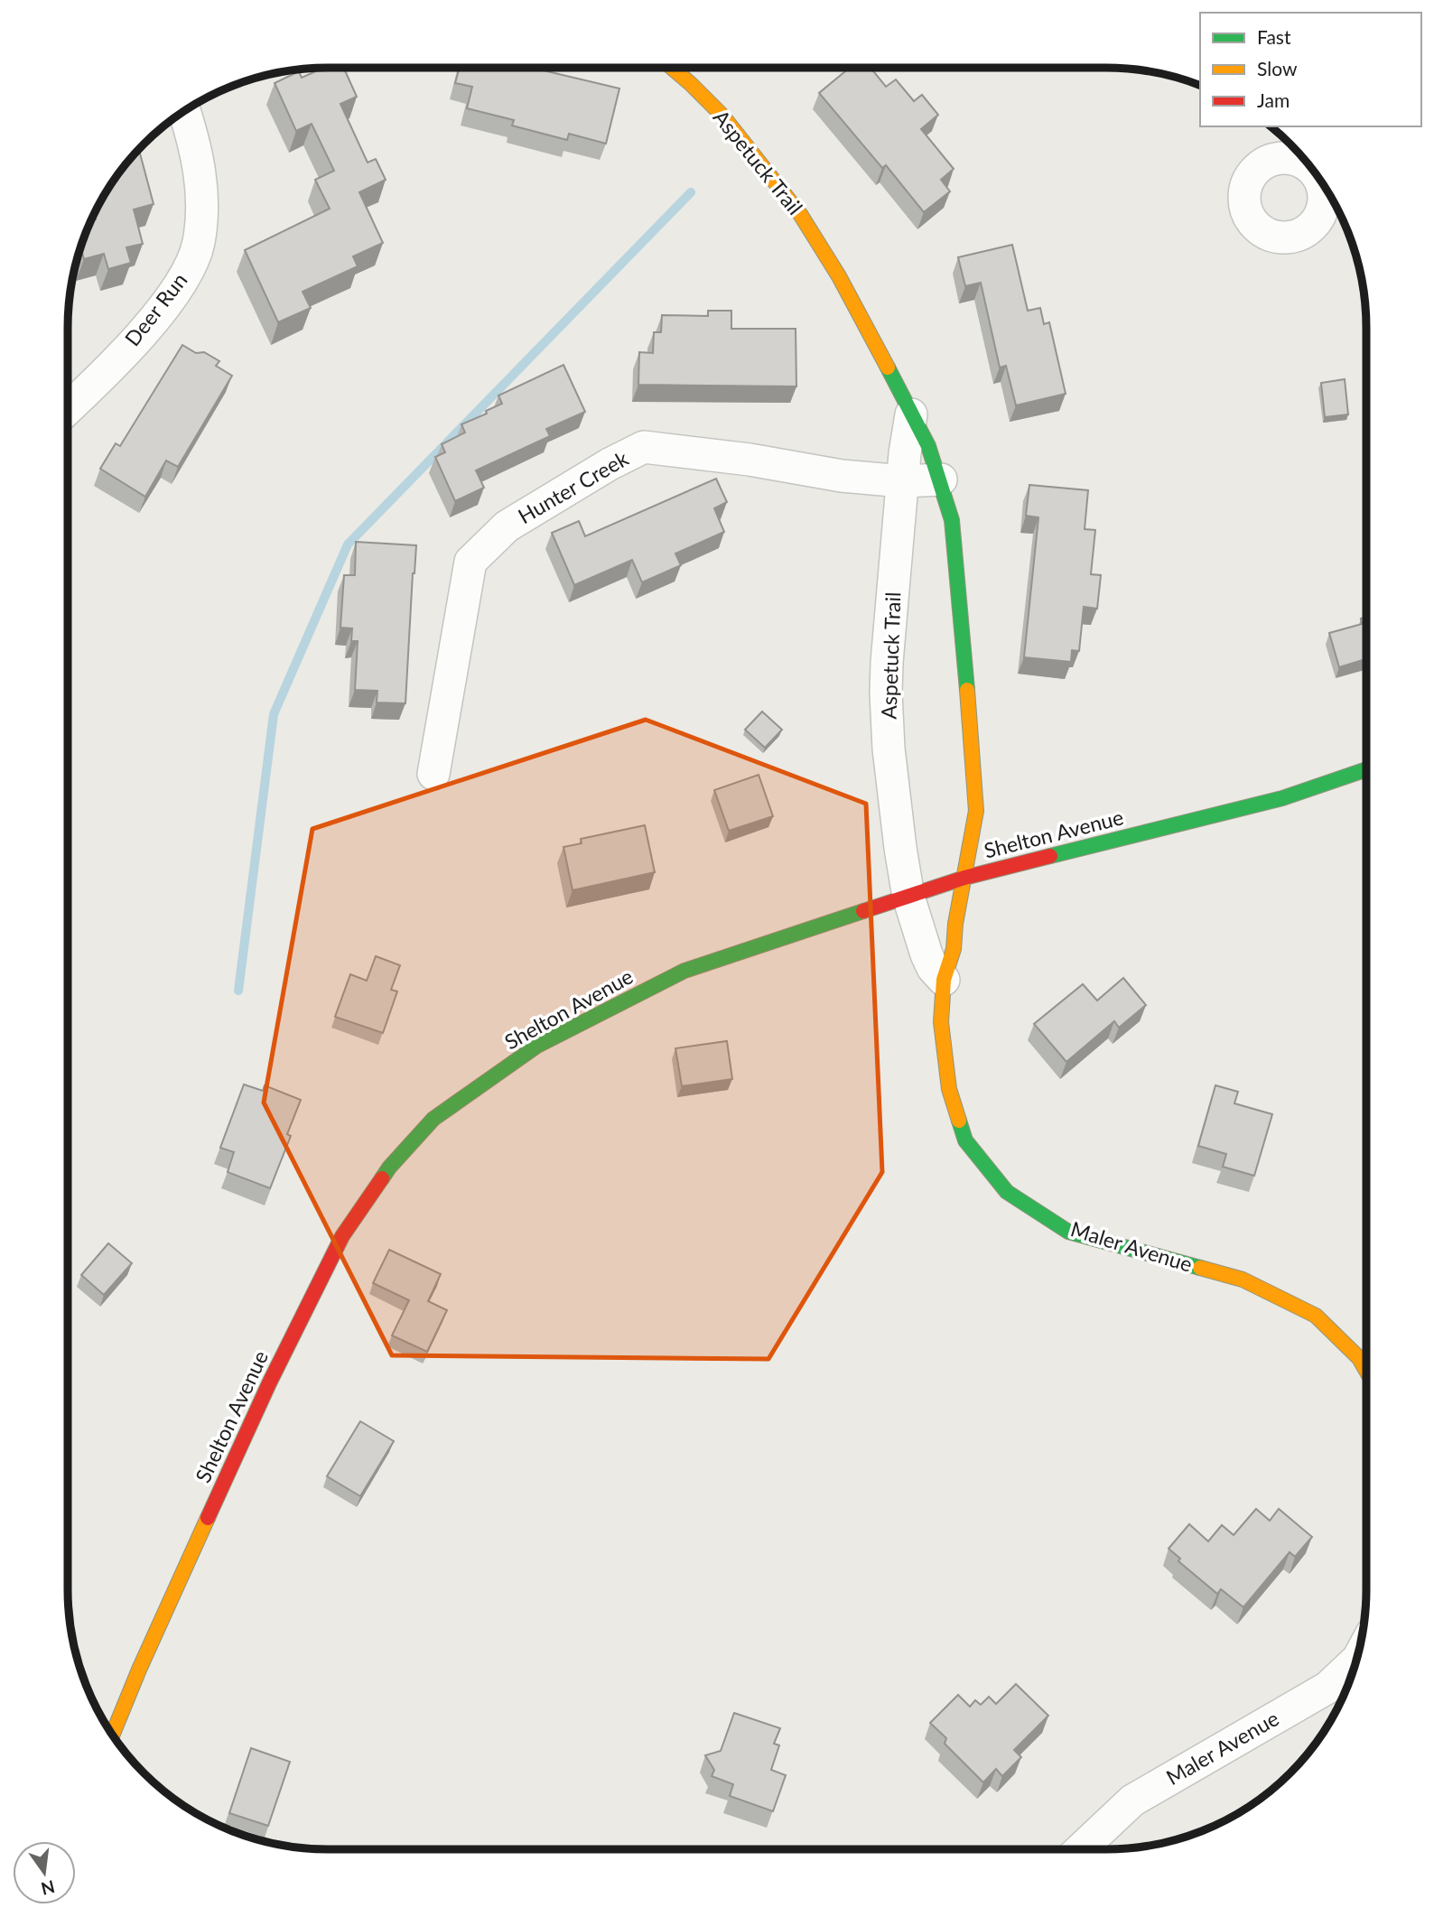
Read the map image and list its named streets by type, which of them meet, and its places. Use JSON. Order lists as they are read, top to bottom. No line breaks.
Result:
{"streets":{"main road":["Aspetuck Trail","Shelton Avenue","Maler Avenue"],"street":["Deer Run","Hunter Creek"]},"crossings":[["Aspetuck Trail","Hunter Creek"],["Aspetuck Trail","Shelton Avenue"],["Aspetuck Trail","Maler Avenue"],["Shelton Avenue","Maler Avenue"]],"legend":["Fast","Slow","Jam"],"north":"bottom"}
